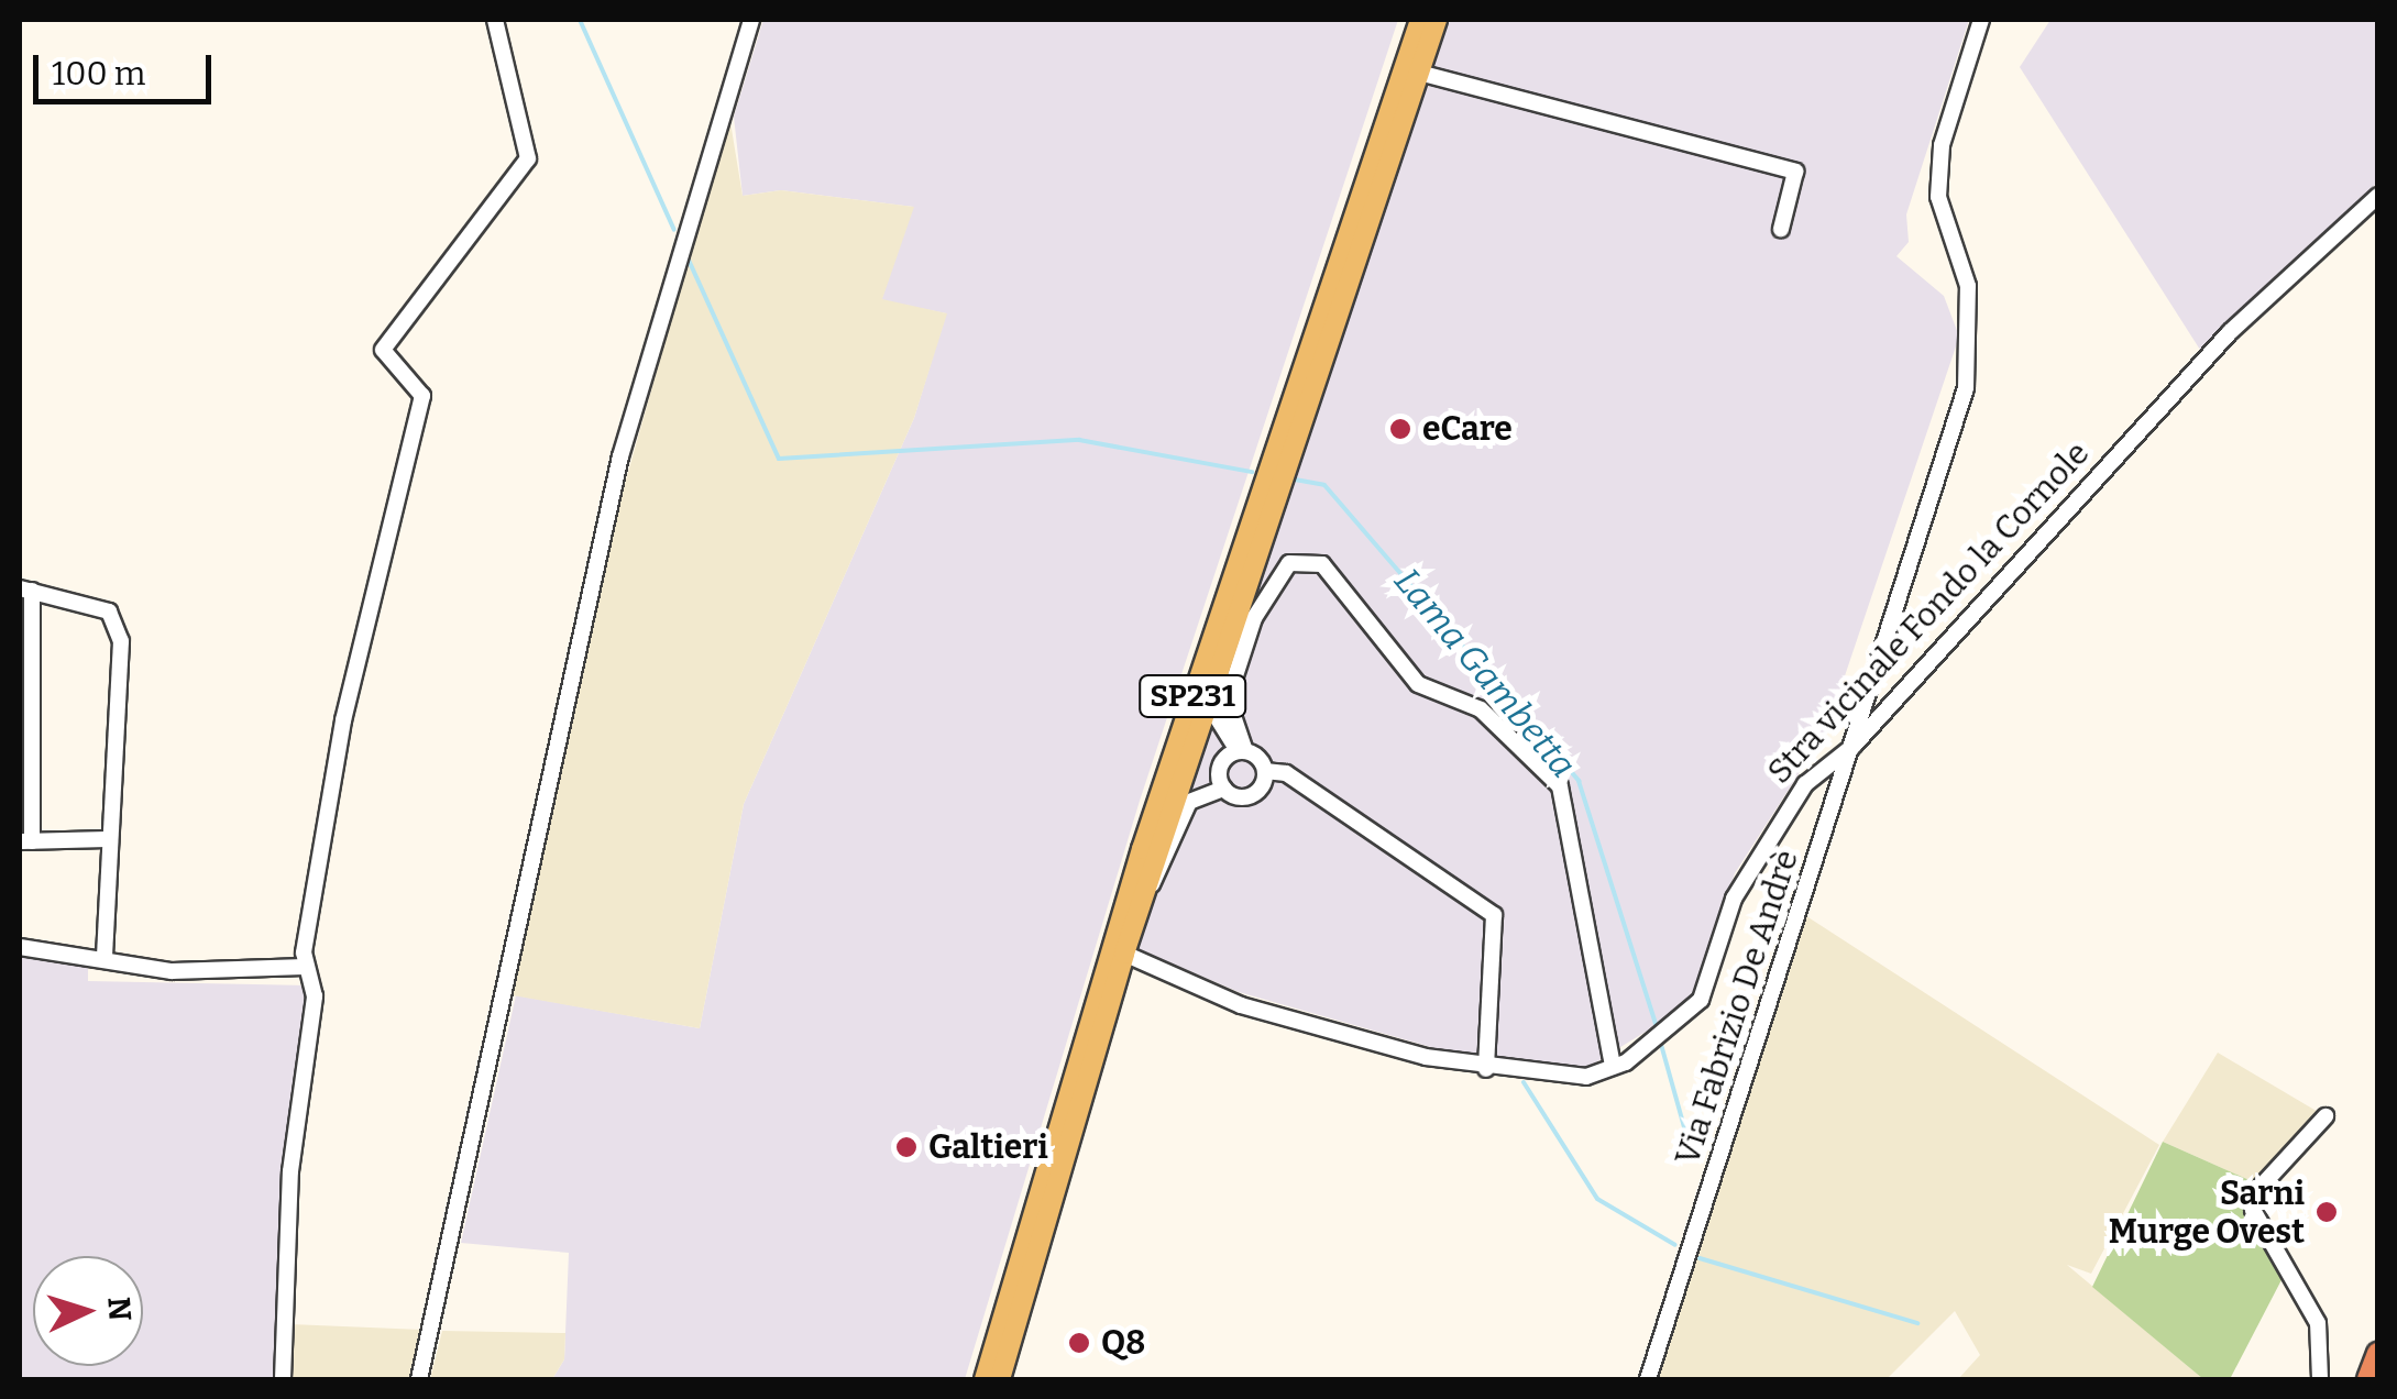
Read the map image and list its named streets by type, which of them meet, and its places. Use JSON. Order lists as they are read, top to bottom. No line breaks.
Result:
{"streets":{"main road":["SP231"],"street":["Stra vicinale Fondo la Cornole","Via Fabrizio De Andrè"]},"crossings":[["Stra vicinale Fondo la Cornole","SP231"],["Stra vicinale Fondo la Cornole","Via Fabrizio De Andrè"]],"water":["Lama Gambetta"],"places":["eCare","Galtieri","Sarni Murge Ovest","Q8"],"scale_bar":"100 m","north":"right"}
